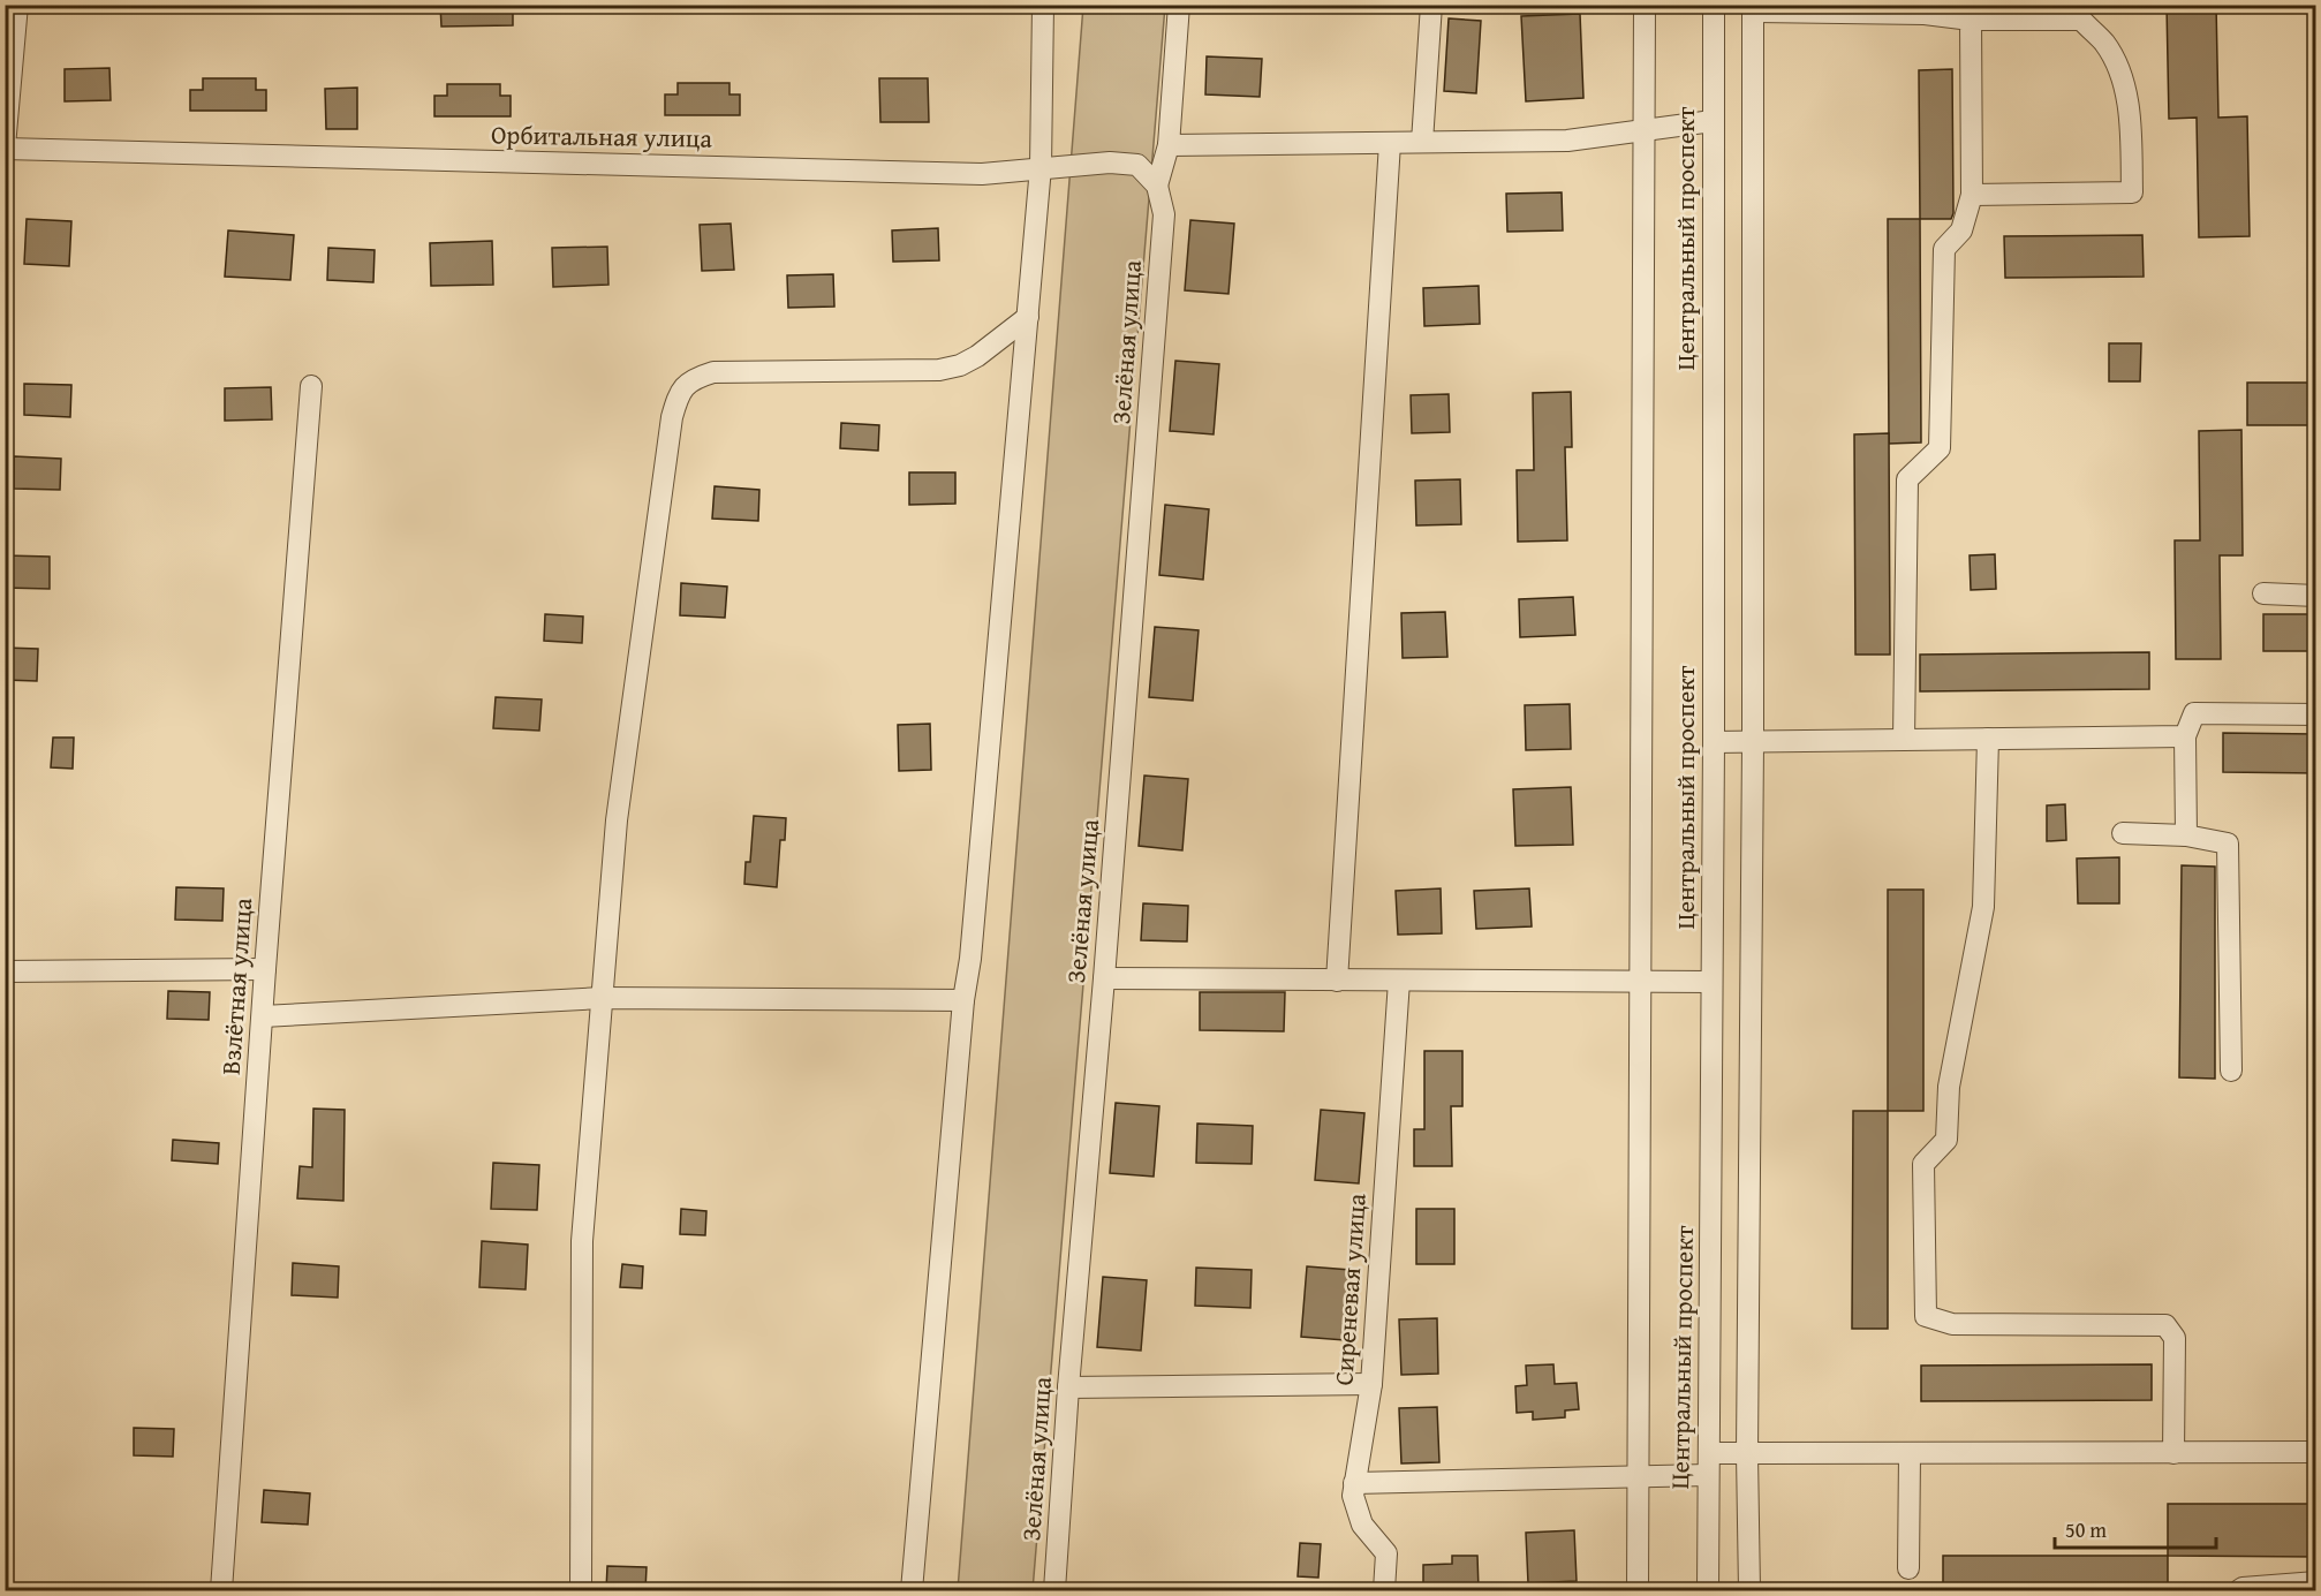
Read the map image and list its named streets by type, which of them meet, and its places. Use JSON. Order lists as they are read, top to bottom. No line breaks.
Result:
{"streets":{"street":["Орбитальная улица","Центральный проспект","Зелёная улица","Взлётная улица","Сиреневая улица"]},"crossings":[["Орбитальная улица","Зелёная улица"]],"scale_bar":"50 m"}
